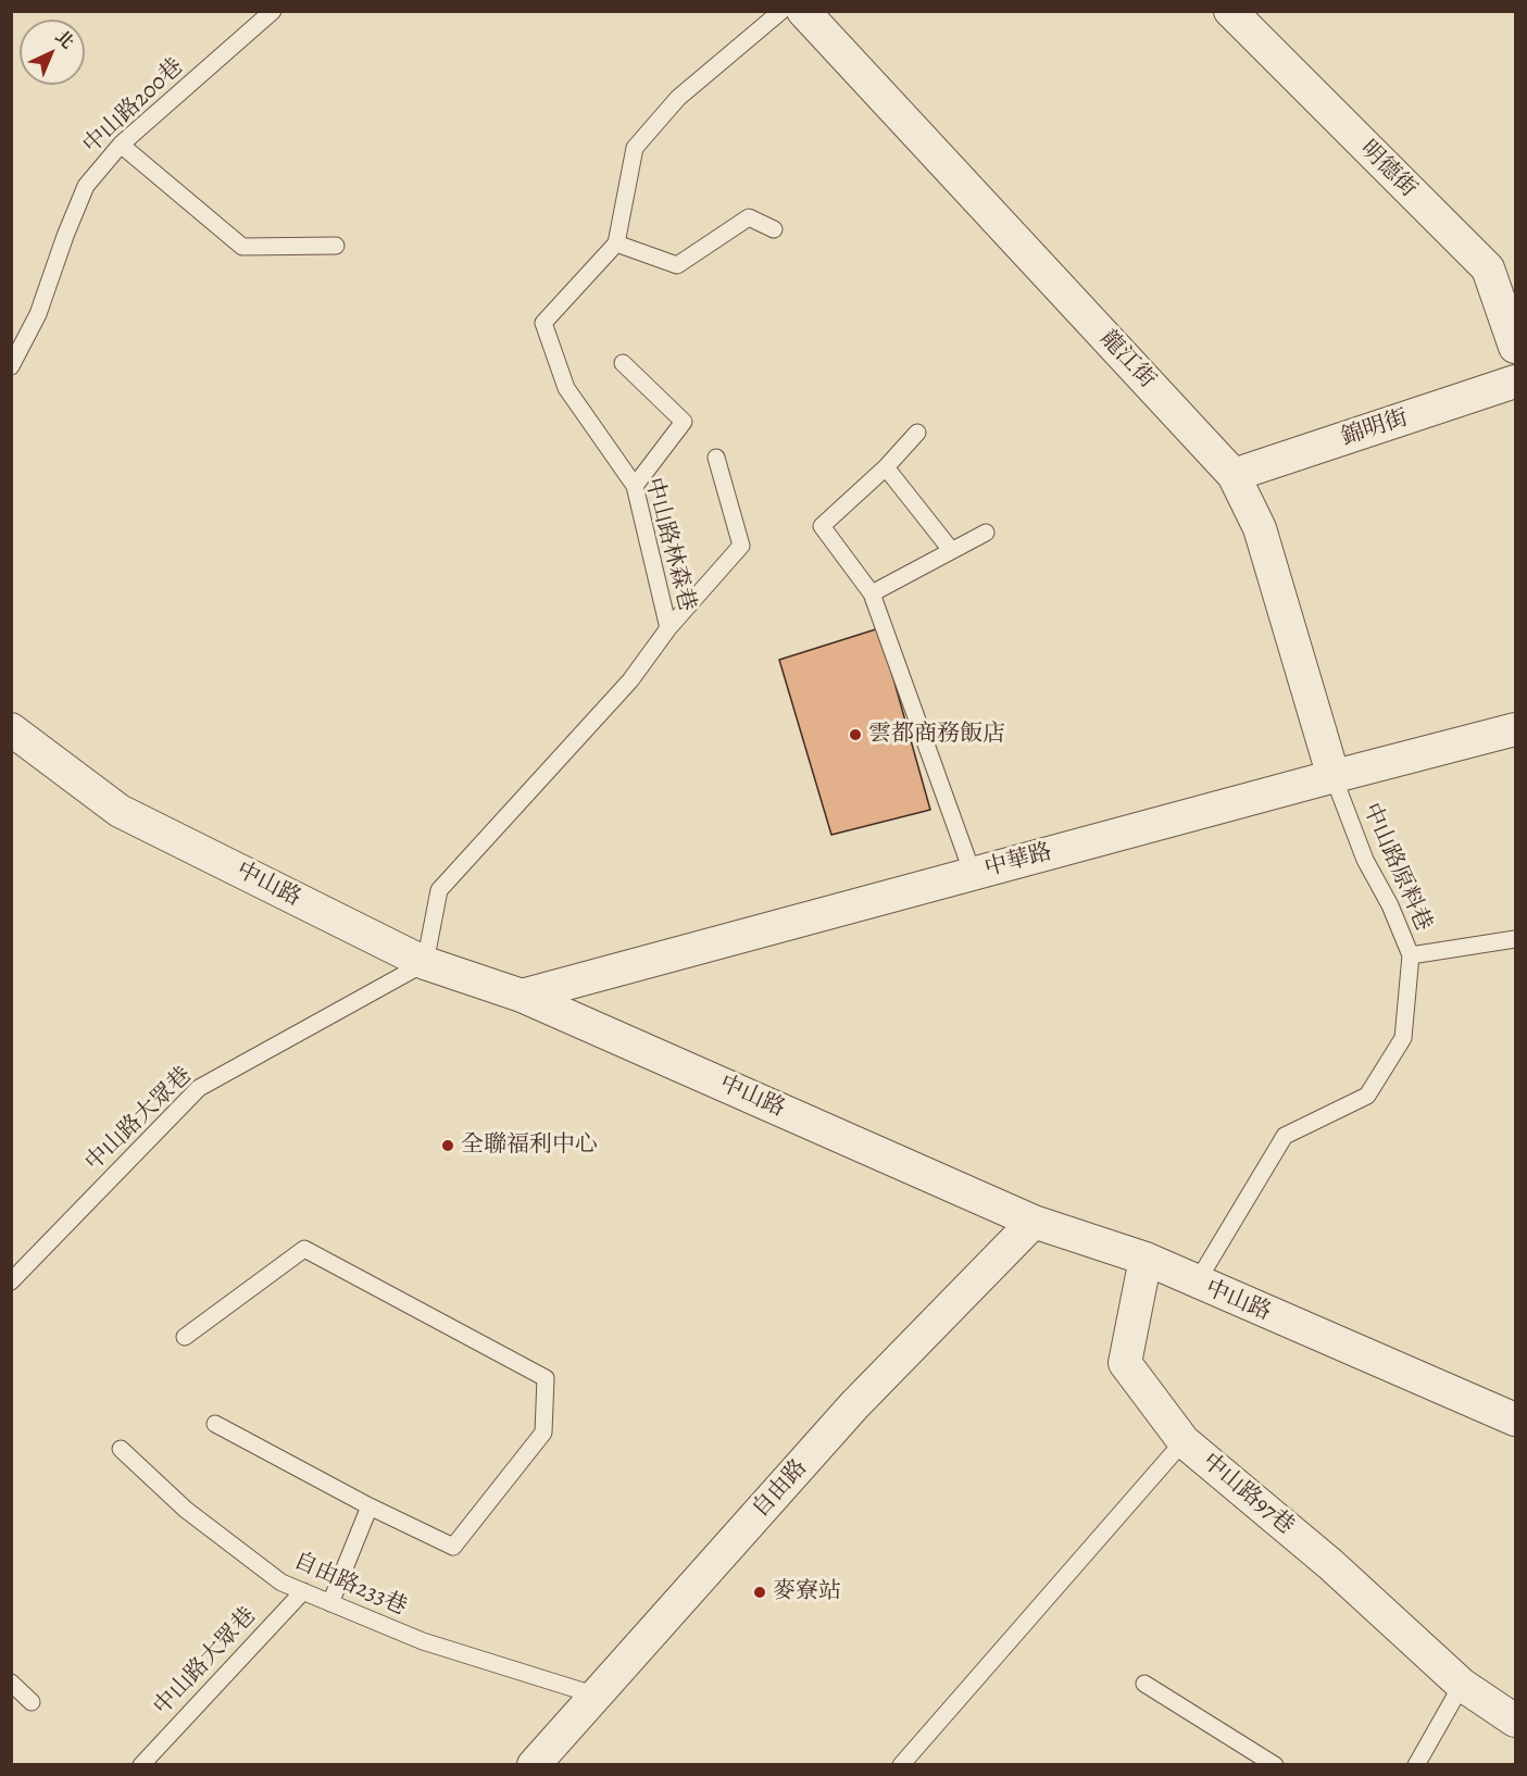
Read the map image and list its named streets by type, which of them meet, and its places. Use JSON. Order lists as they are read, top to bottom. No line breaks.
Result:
{"streets":{"street":["明德街","龍江街","錦明街","中華路","中山路","自由路","中山路97巷"],"lane":["中山路200巷","中山路林森巷","中山路原料巷","中山路大眾巷","自由路233巷"]},"crossings":[["龍江街","錦明街"],["龍江街","中華路"],["龍江街","中山路原料巷"],["中山路林森巷","中山路"],["中山路林森巷","中山路大眾巷"],["中華路","中山路原料巷"],["中華路","中山路"],["中山路原料巷","中山路"],["中山路","中山路大眾巷"],["中山路","自由路"],["中山路","中山路97巷"],["中山路大眾巷","自由路233巷"],["自由路","自由路233巷"]],"places":["雲都商務飯店","全聯福利中心","麥寮站"],"north":"top right"}
